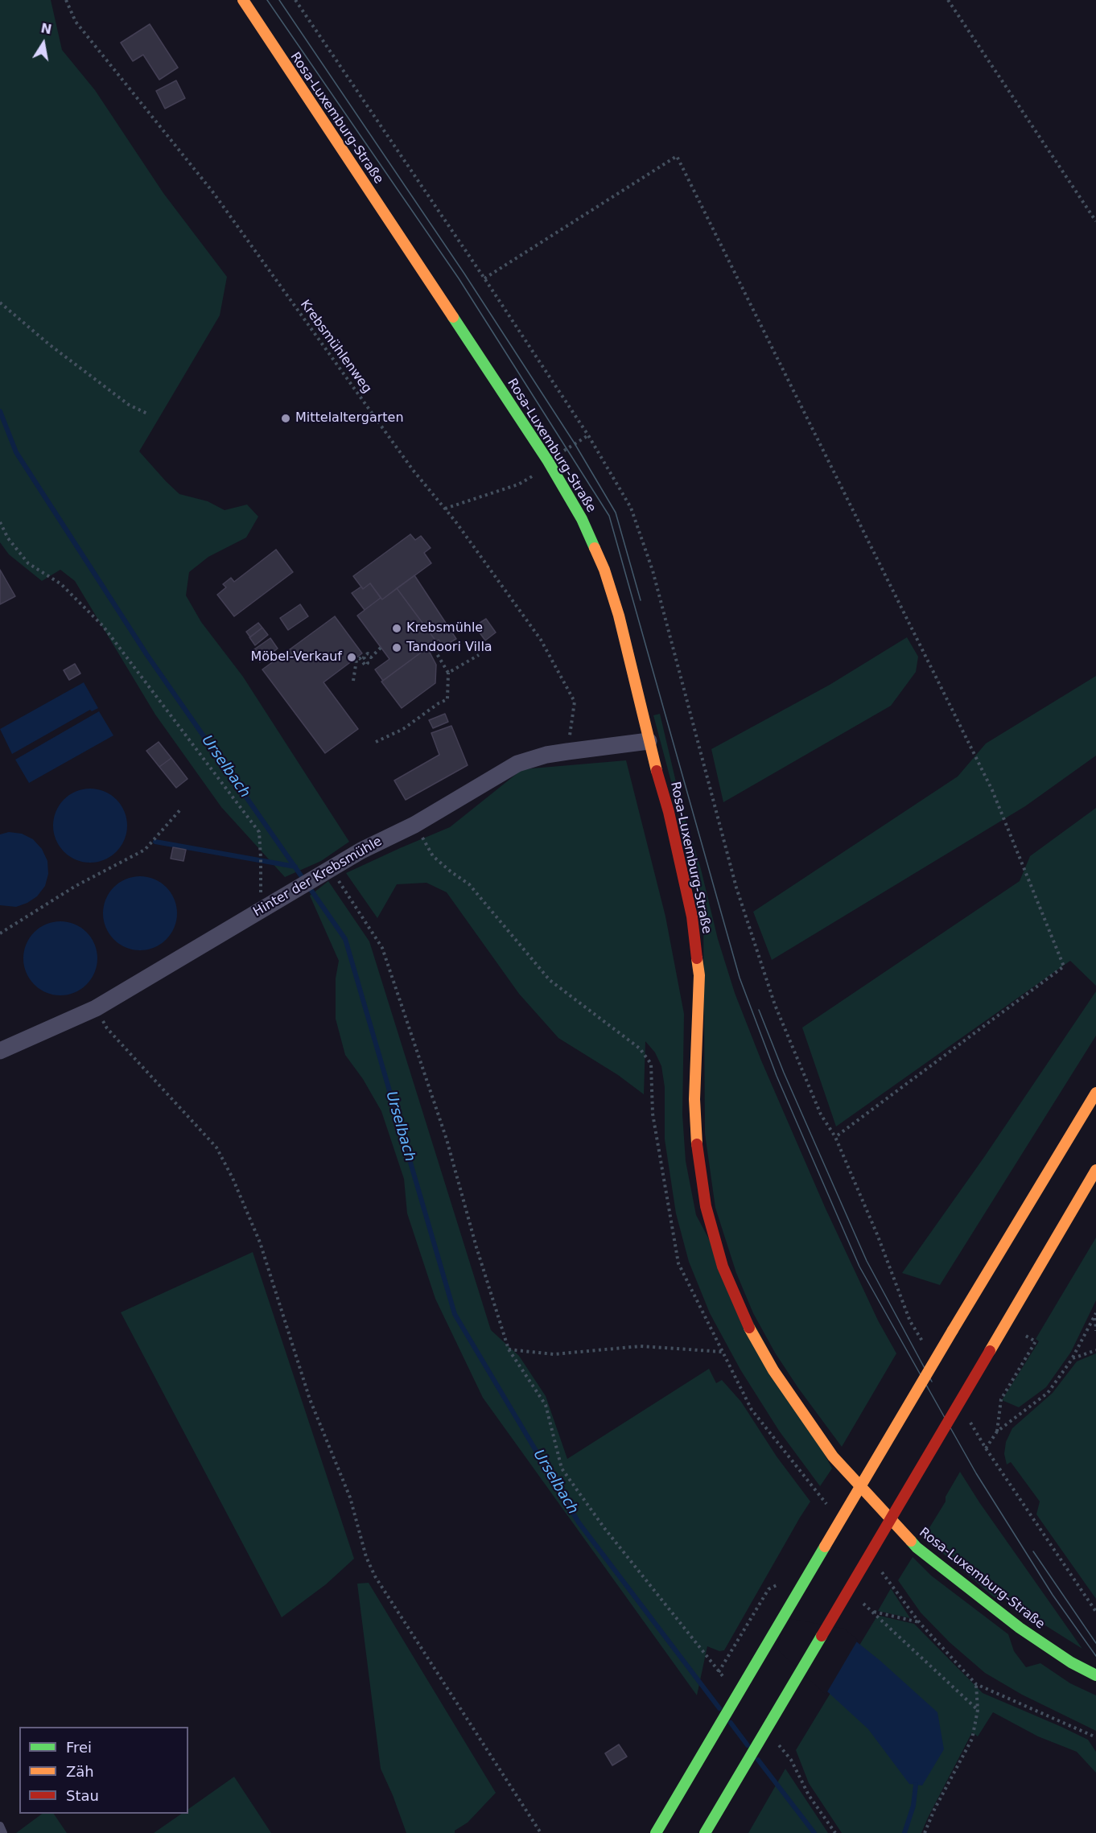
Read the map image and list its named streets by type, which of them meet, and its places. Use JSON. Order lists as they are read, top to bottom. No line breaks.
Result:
{"streets":{"main road":["Rosa-Luxemburg-Straße"],"street":["Hinter der Krebsmühle"],"path":["Krebsmühlenweg"]},"crossings":[["Rosa-Luxemburg-Straße","Hinter der Krebsmühle"]],"water":["Urselbach"],"places":["Mittelaltergarten","Krebsmühle","Tandoori Villa","Möbel-Verkauf"],"legend":["Frei","Zäh","Stau"],"north":"top"}
